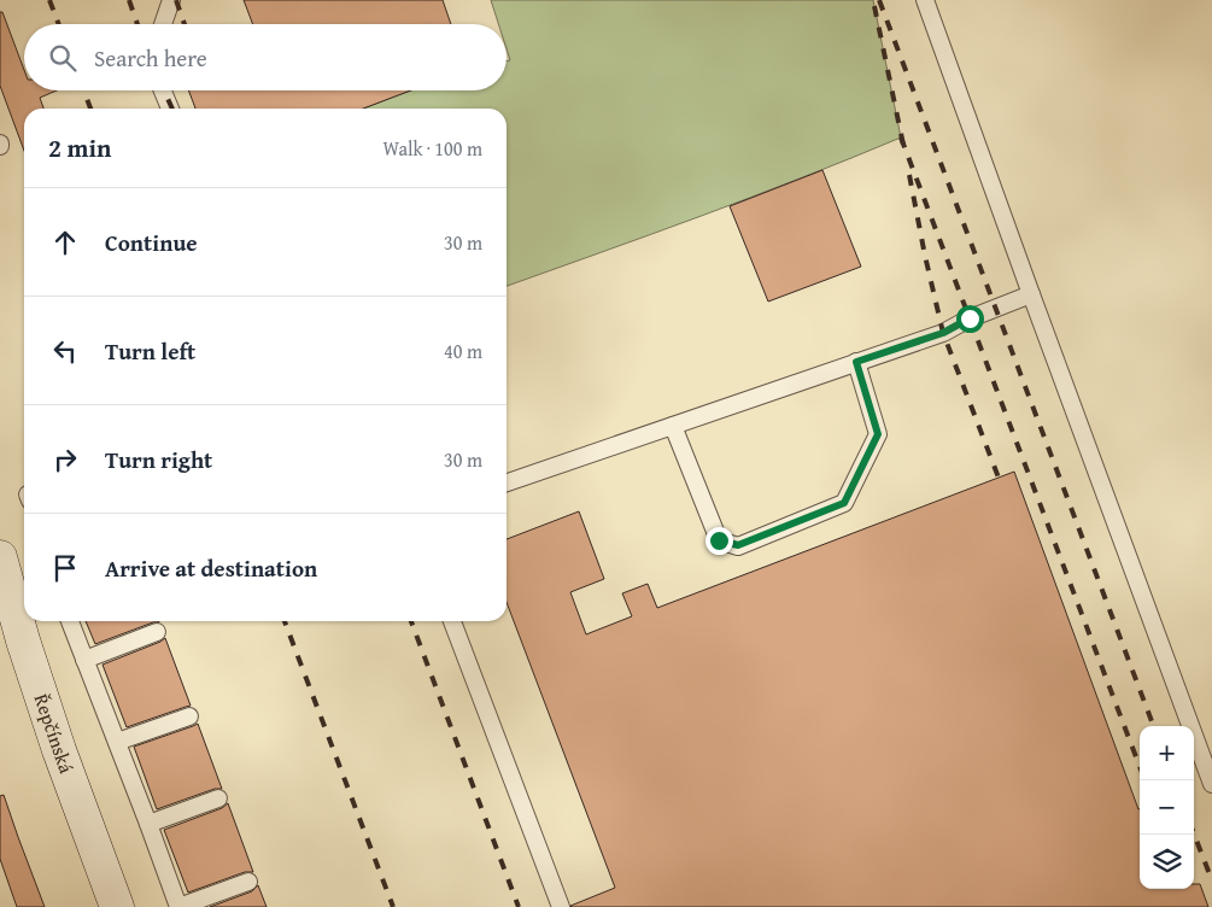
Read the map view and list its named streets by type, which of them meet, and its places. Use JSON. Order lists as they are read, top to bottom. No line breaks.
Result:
{"streets":{"street":["Řepčínská"]},"page":{"search":"Search here","heading":["2 min","Walk · 100 m"],"list":[["Continue","30 m"],["Turn left","40 m"],["Turn right","30 m"],"Arrive at destination"],"map_buttons":["+","−"]}}
